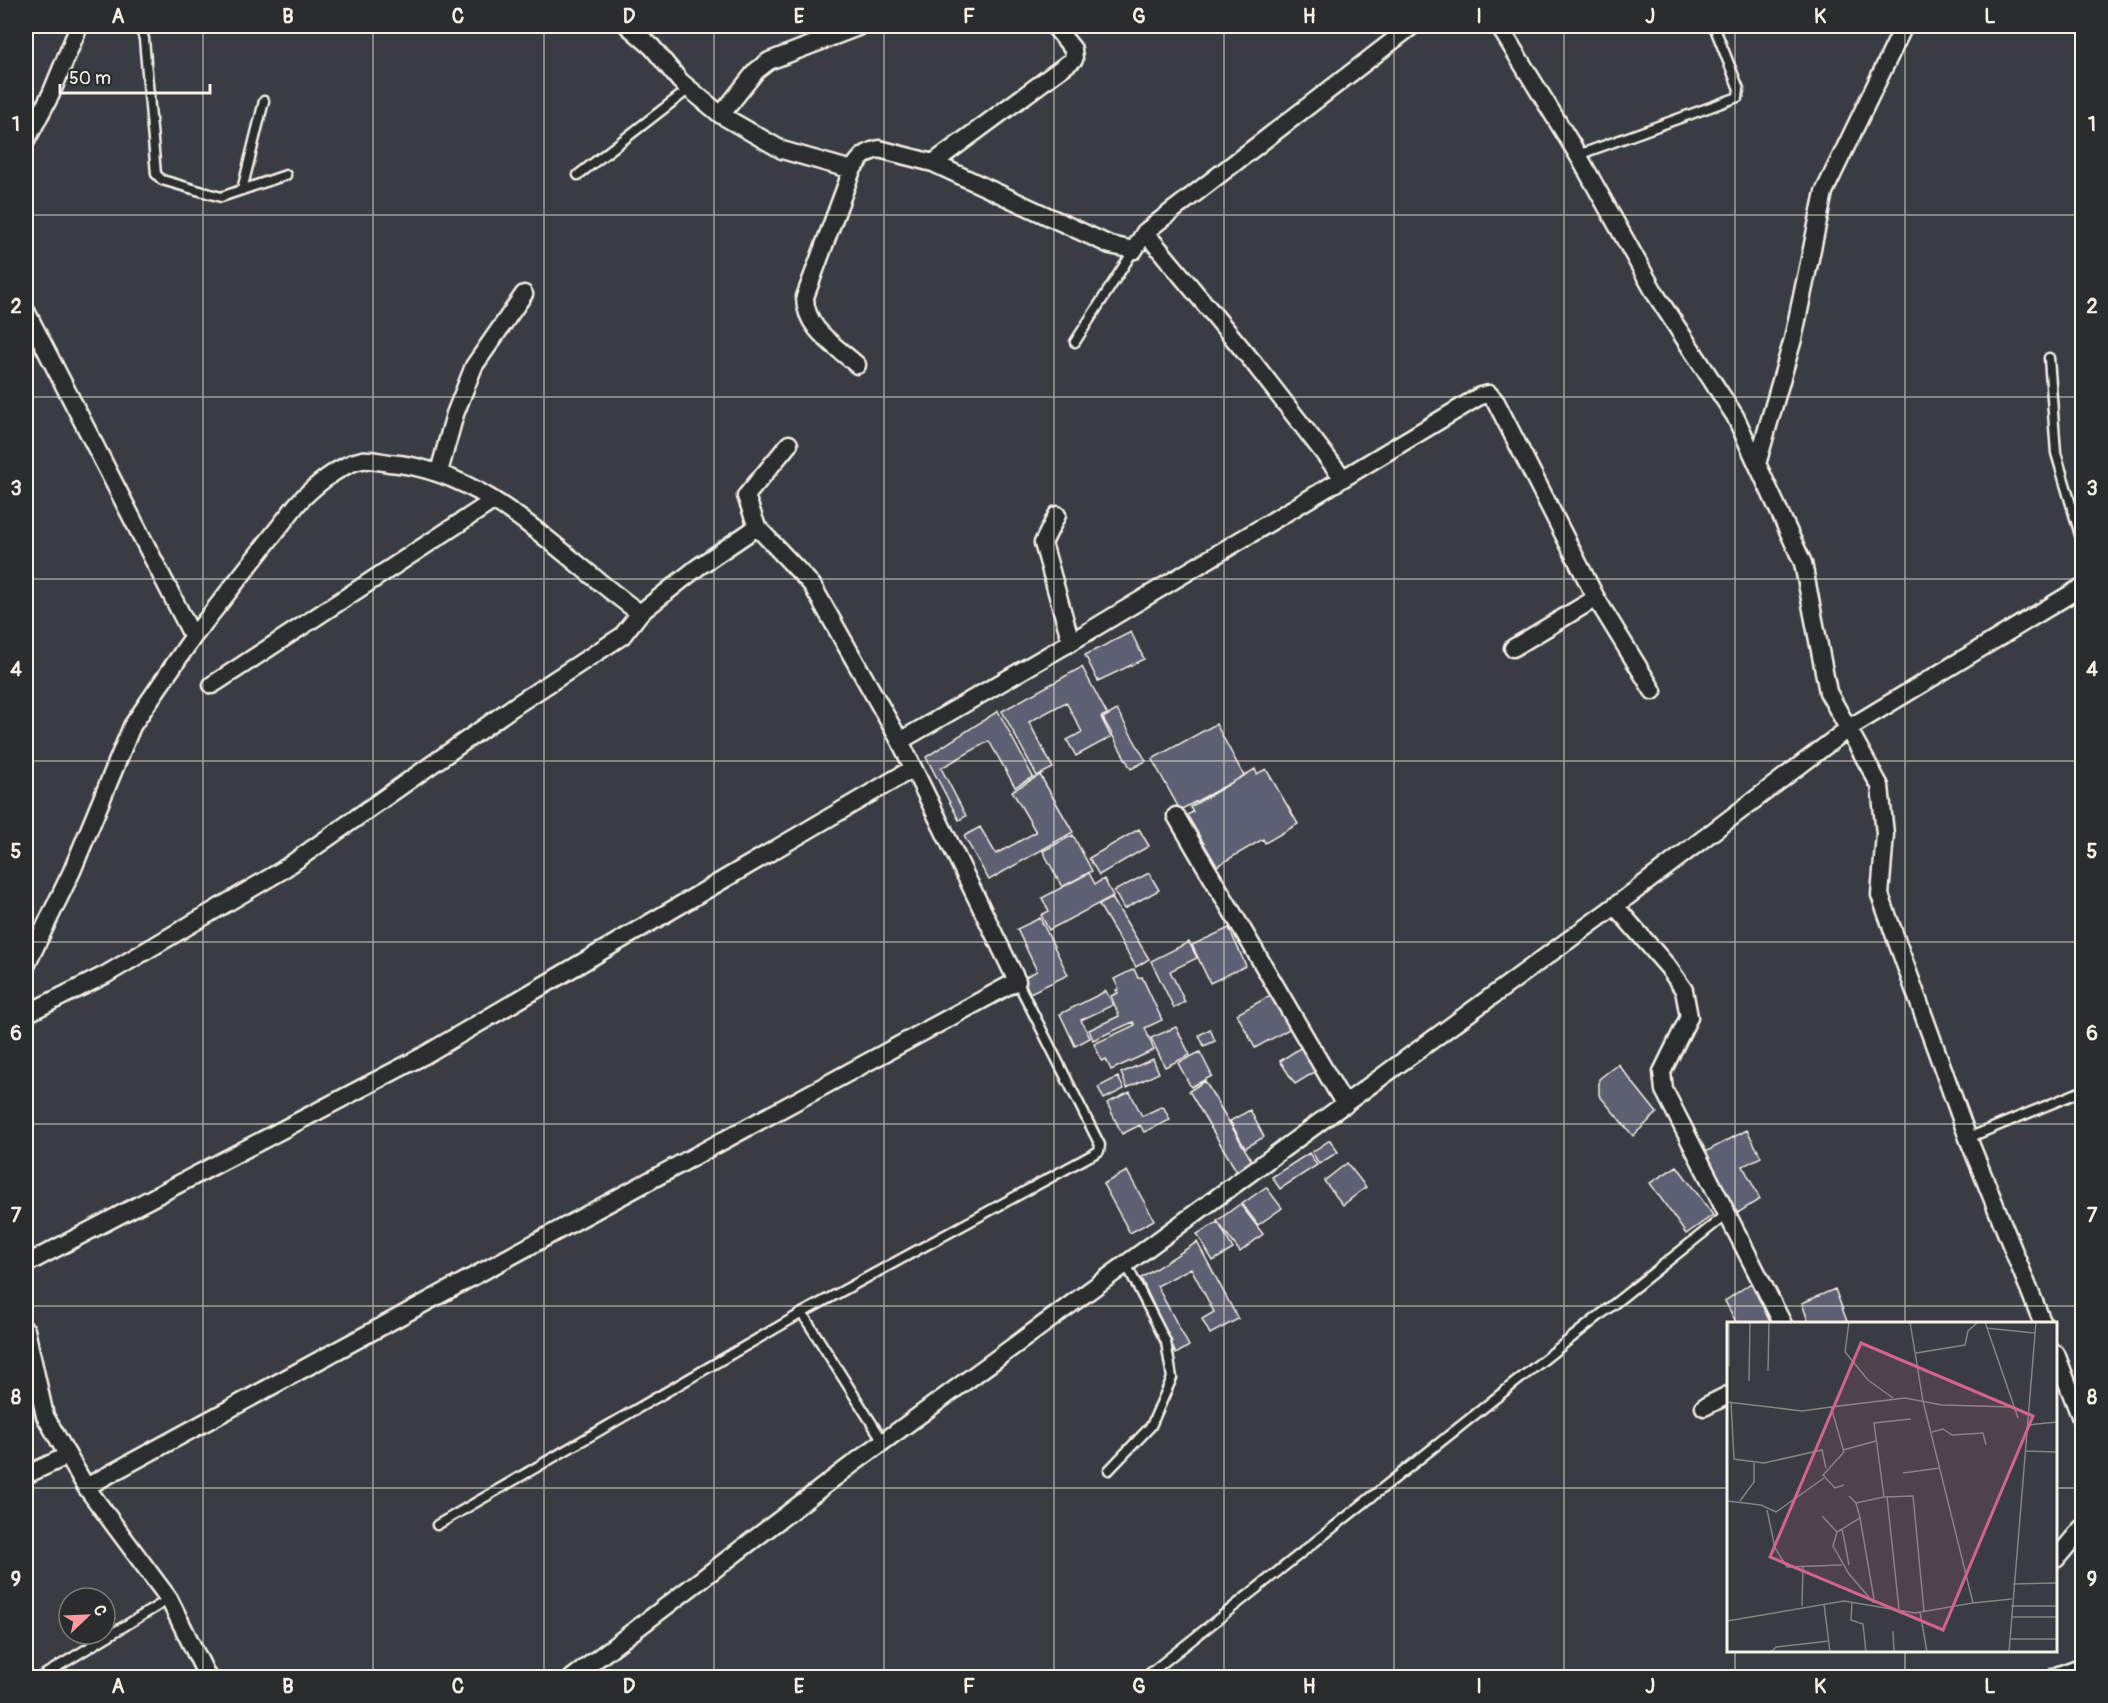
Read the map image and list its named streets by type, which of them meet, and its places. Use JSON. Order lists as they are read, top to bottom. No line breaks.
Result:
{"scale_bar":"50 m","north":"top right","grid":{"columns":["A","B","C","D","E","F","G","H","I","J","K","L"],"rows":["1","2","3","4","5","6","7","8","9"]}}
